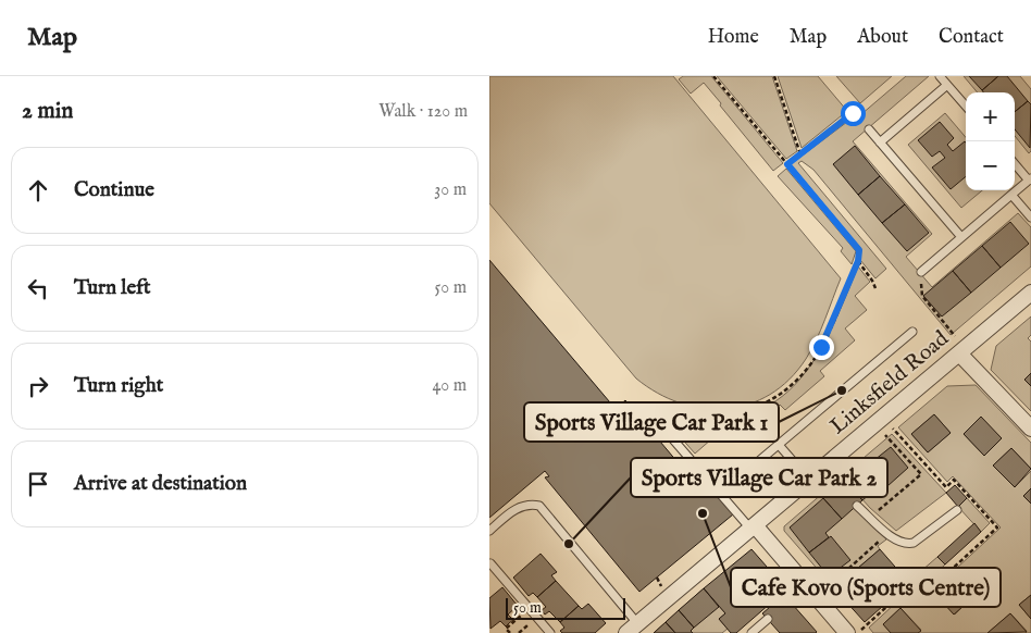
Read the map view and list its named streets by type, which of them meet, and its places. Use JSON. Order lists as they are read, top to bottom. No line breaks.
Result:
{"streets":{"street":["Linksfield Road"]},"places":["Sports Village Car Park 1","Cafe Kovo (Sports Centre)","Sports Village Car Park 2"],"scale_bar":"50 m","page":{"header":"Map","nav":["Home","Map","About","Contact"],"heading":["2 min","Walk · 120 m"],"map_buttons":["+","−"],"list":[["Continue","30 m"],["Turn left","50 m"],["Turn right","40 m"],"Arrive at destination"],"scale":"50 m"}}
